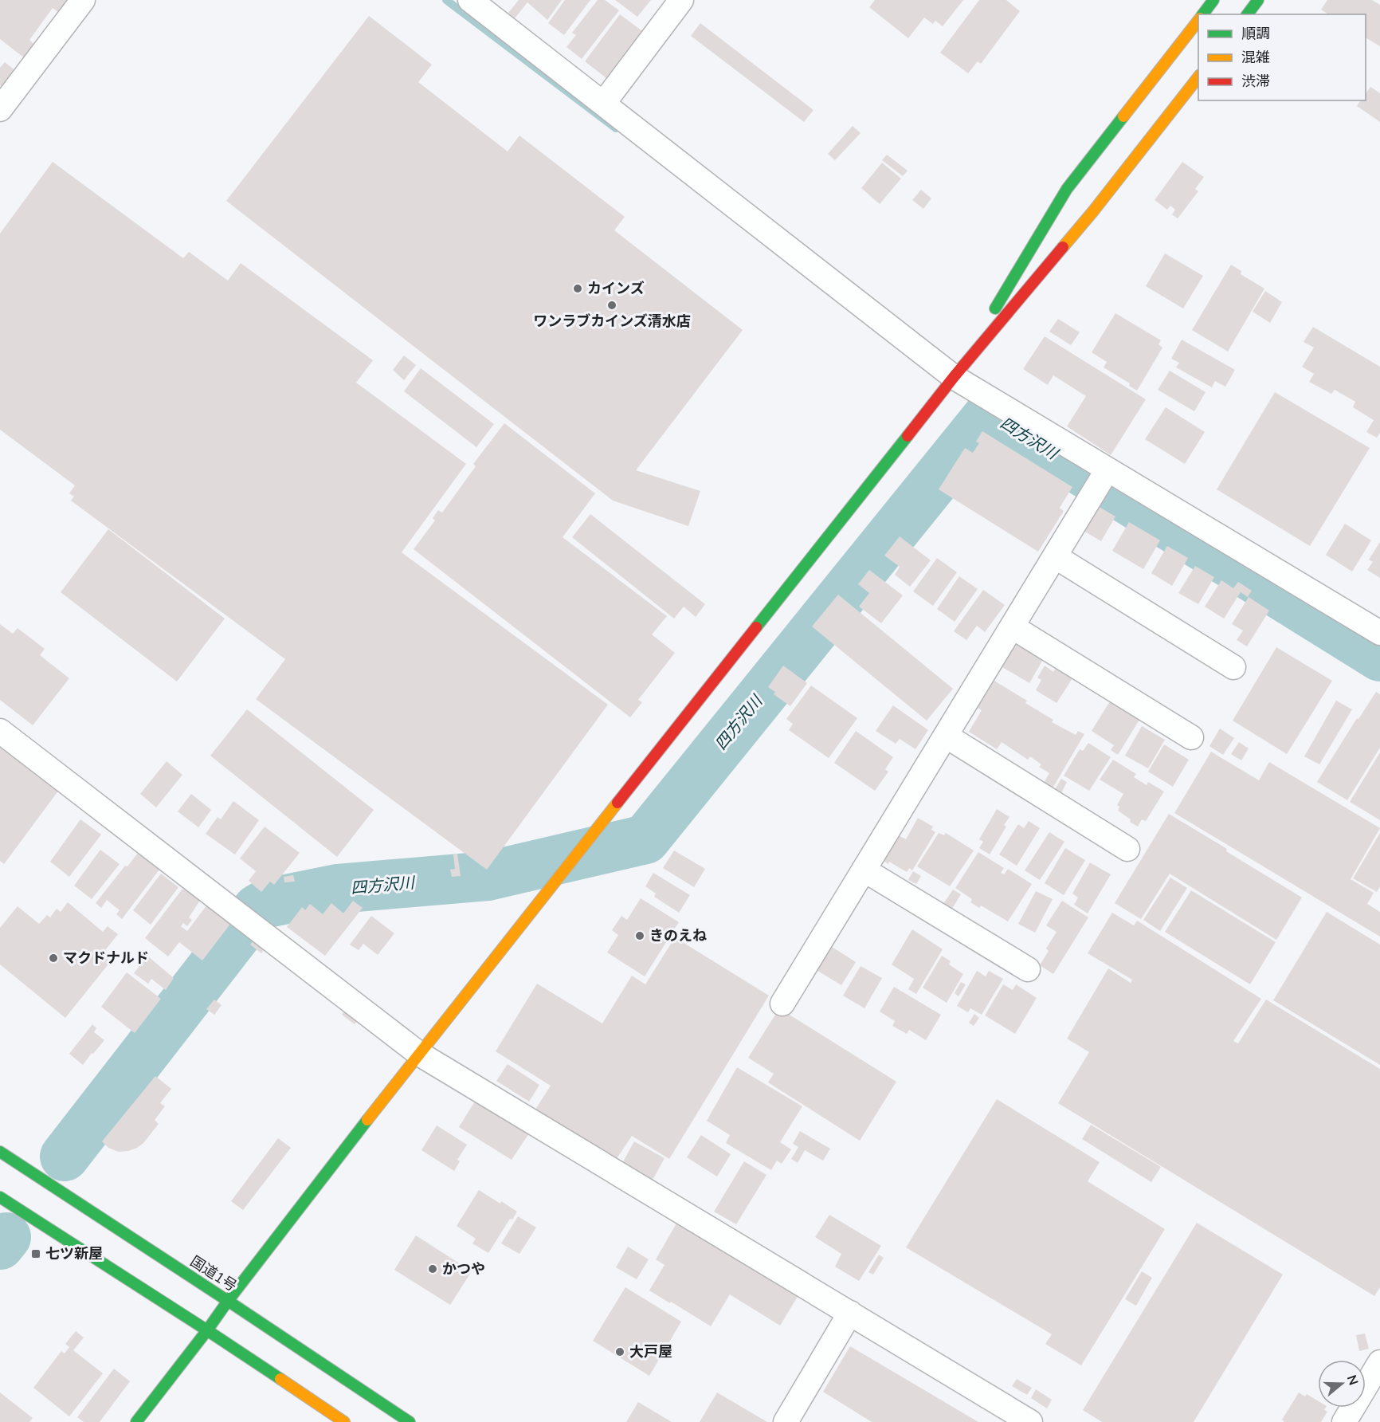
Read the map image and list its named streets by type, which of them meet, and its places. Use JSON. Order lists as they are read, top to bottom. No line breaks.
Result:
{"streets":{"main road":["国道1号"]},"water":["四方沢川"],"places":{"other":["カインズ","ワンラブカインズ清水店","きのえね","マクドナルド","かつや","大戸屋"],"transit":["七ツ新屋"]},"legend":["順調","混雑","渋滞"],"north":"right"}
